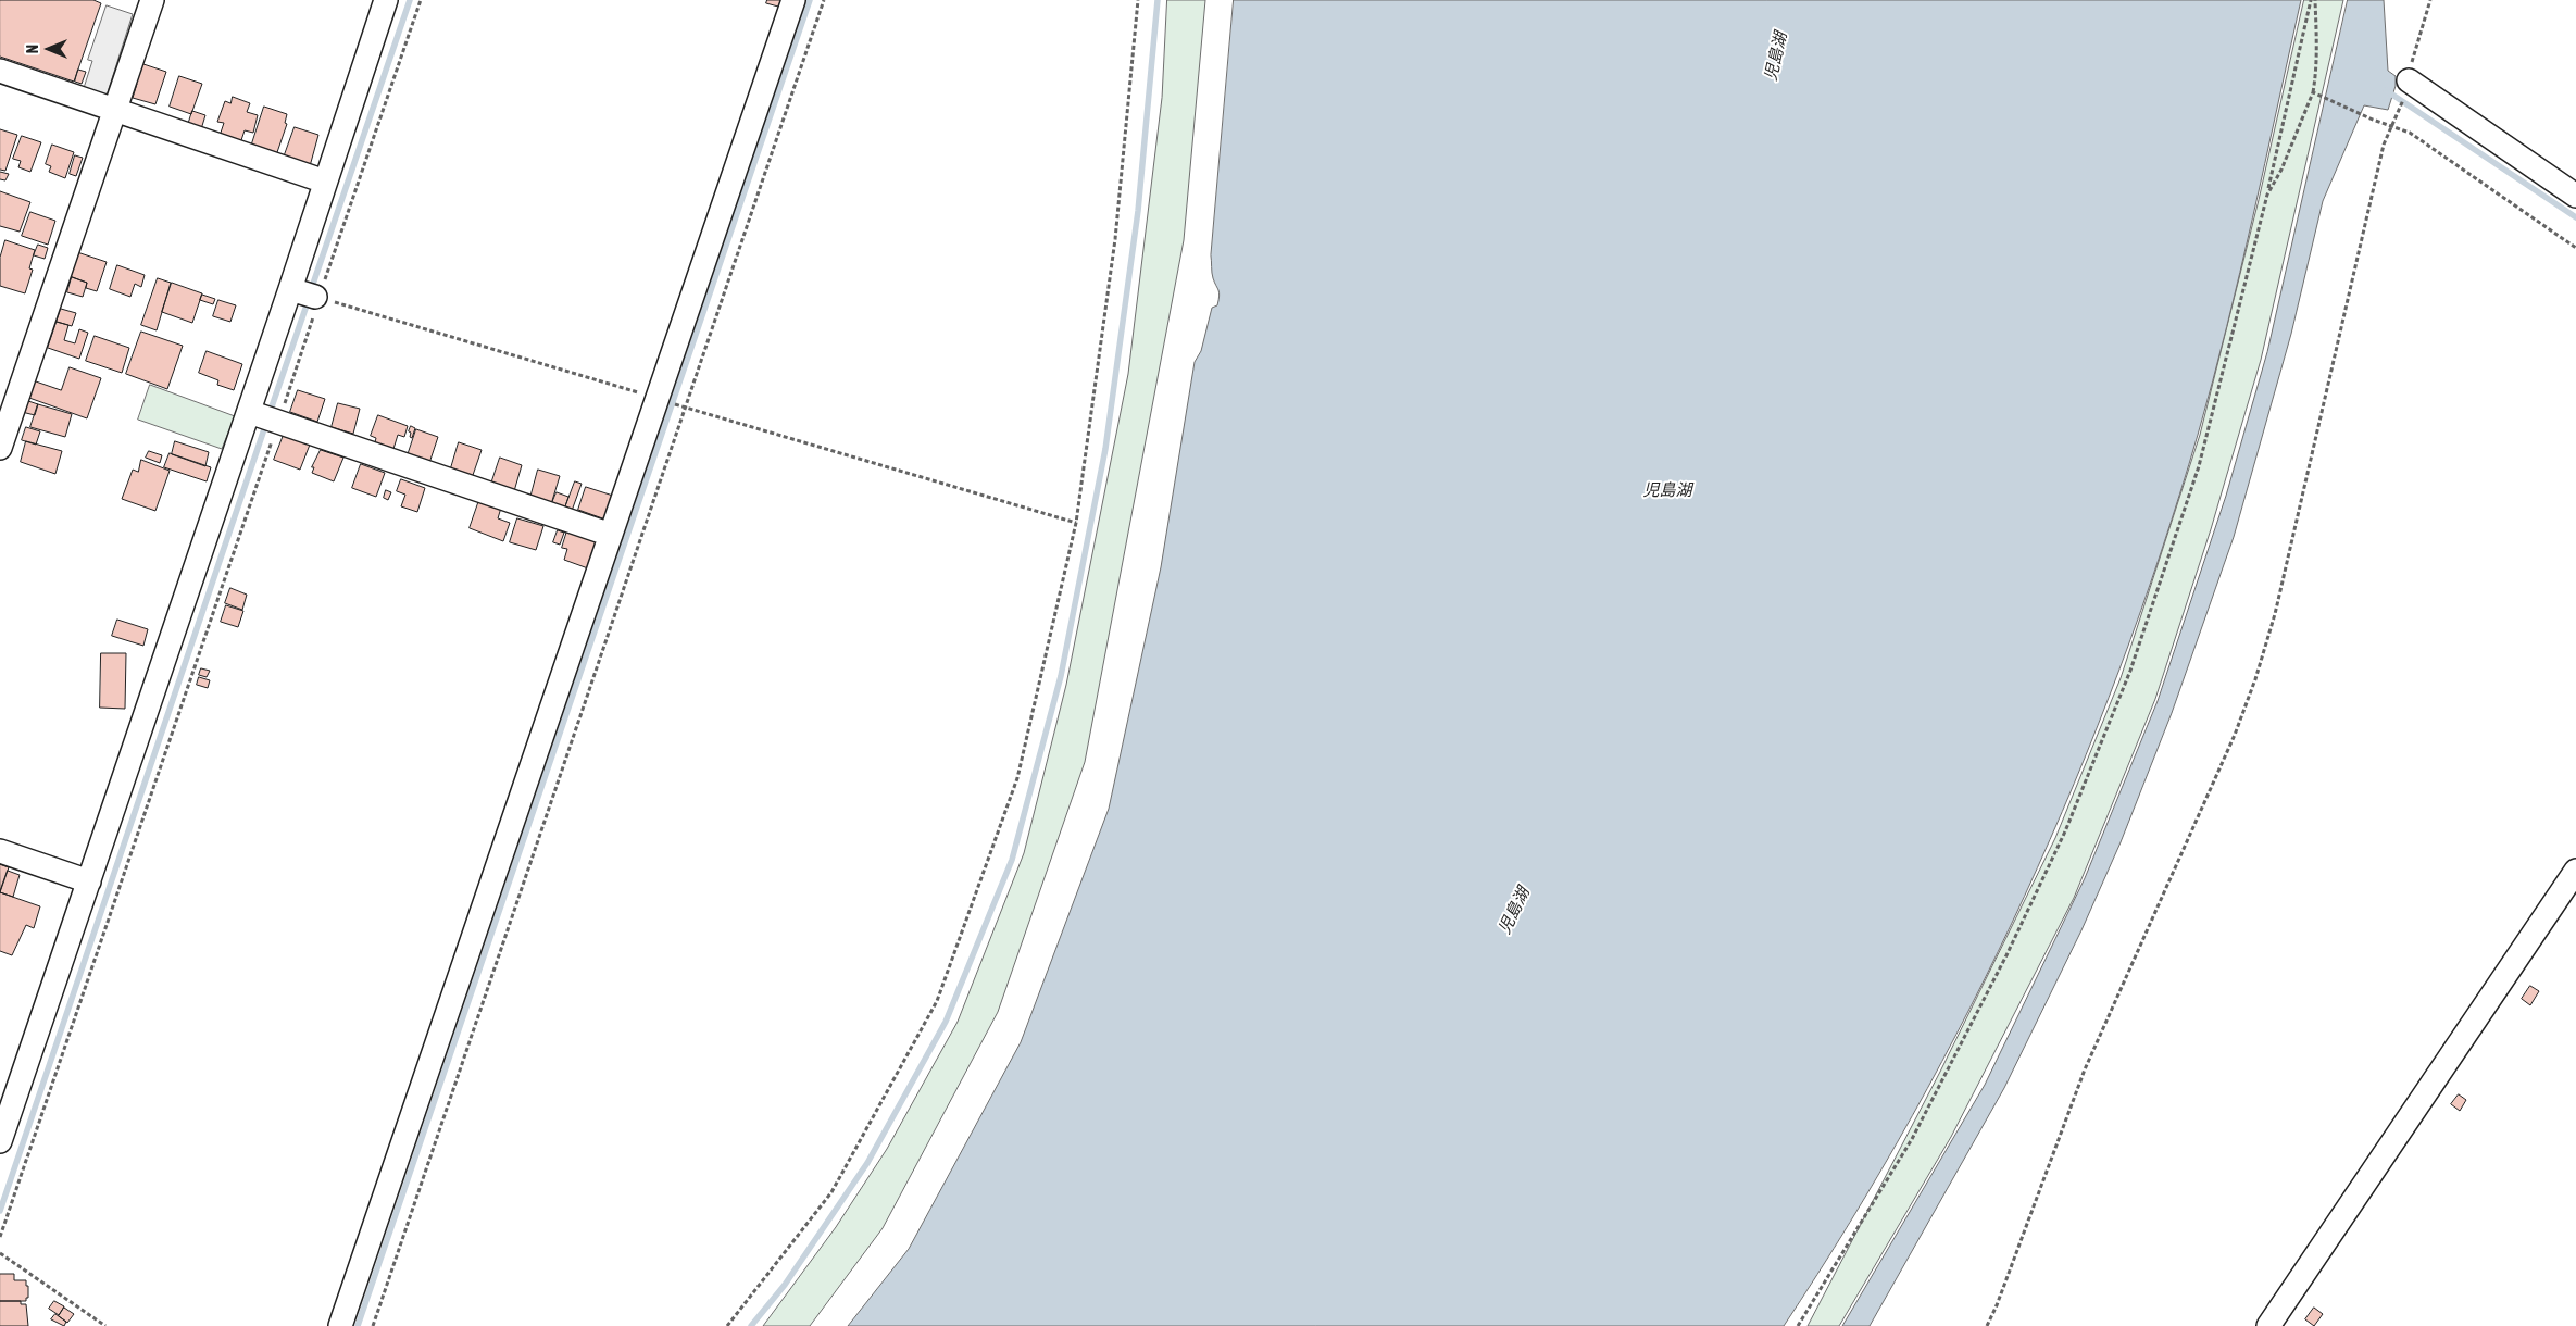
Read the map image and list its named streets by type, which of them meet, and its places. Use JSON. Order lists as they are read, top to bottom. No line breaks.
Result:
{"water":["児島湖"],"north":"left"}
